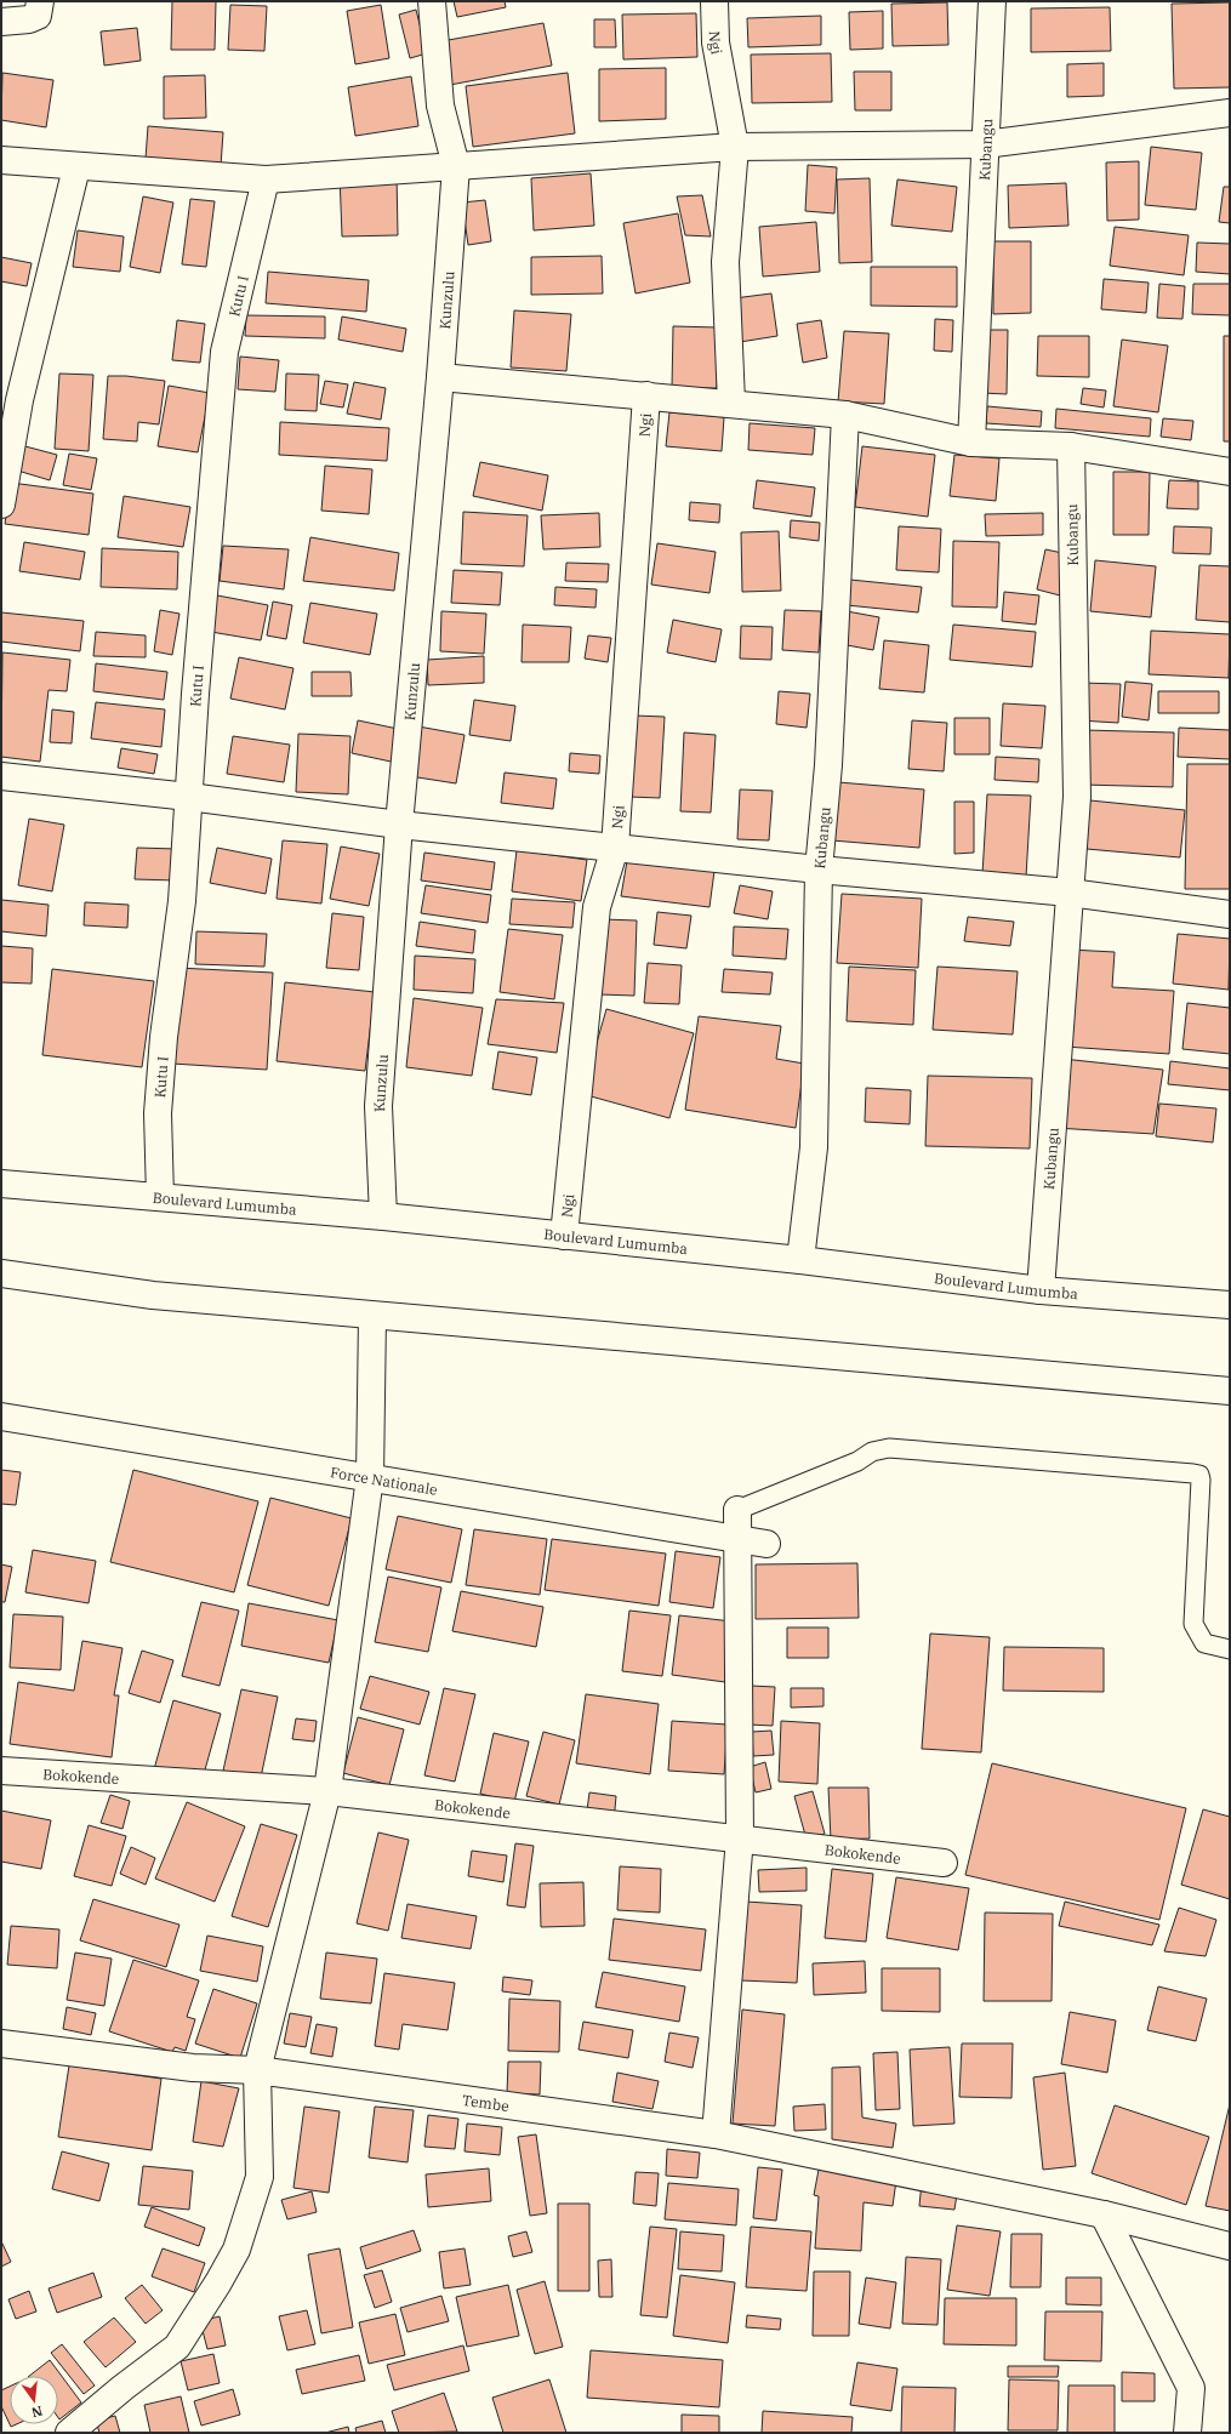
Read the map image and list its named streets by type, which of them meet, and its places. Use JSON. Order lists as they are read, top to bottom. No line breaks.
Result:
{"streets":{"main road":["Ngi","Kubangu","Kutu I","Kunzulu","Boulevard Lumumba","Force Nationale","Bokokende","Tembe"]},"crossings":[["Ngi","Boulevard Lumumba"],["Kubangu","Boulevard Lumumba"],["Kutu I","Boulevard Lumumba"],["Kunzulu","Boulevard Lumumba"]],"north":"bottom"}
